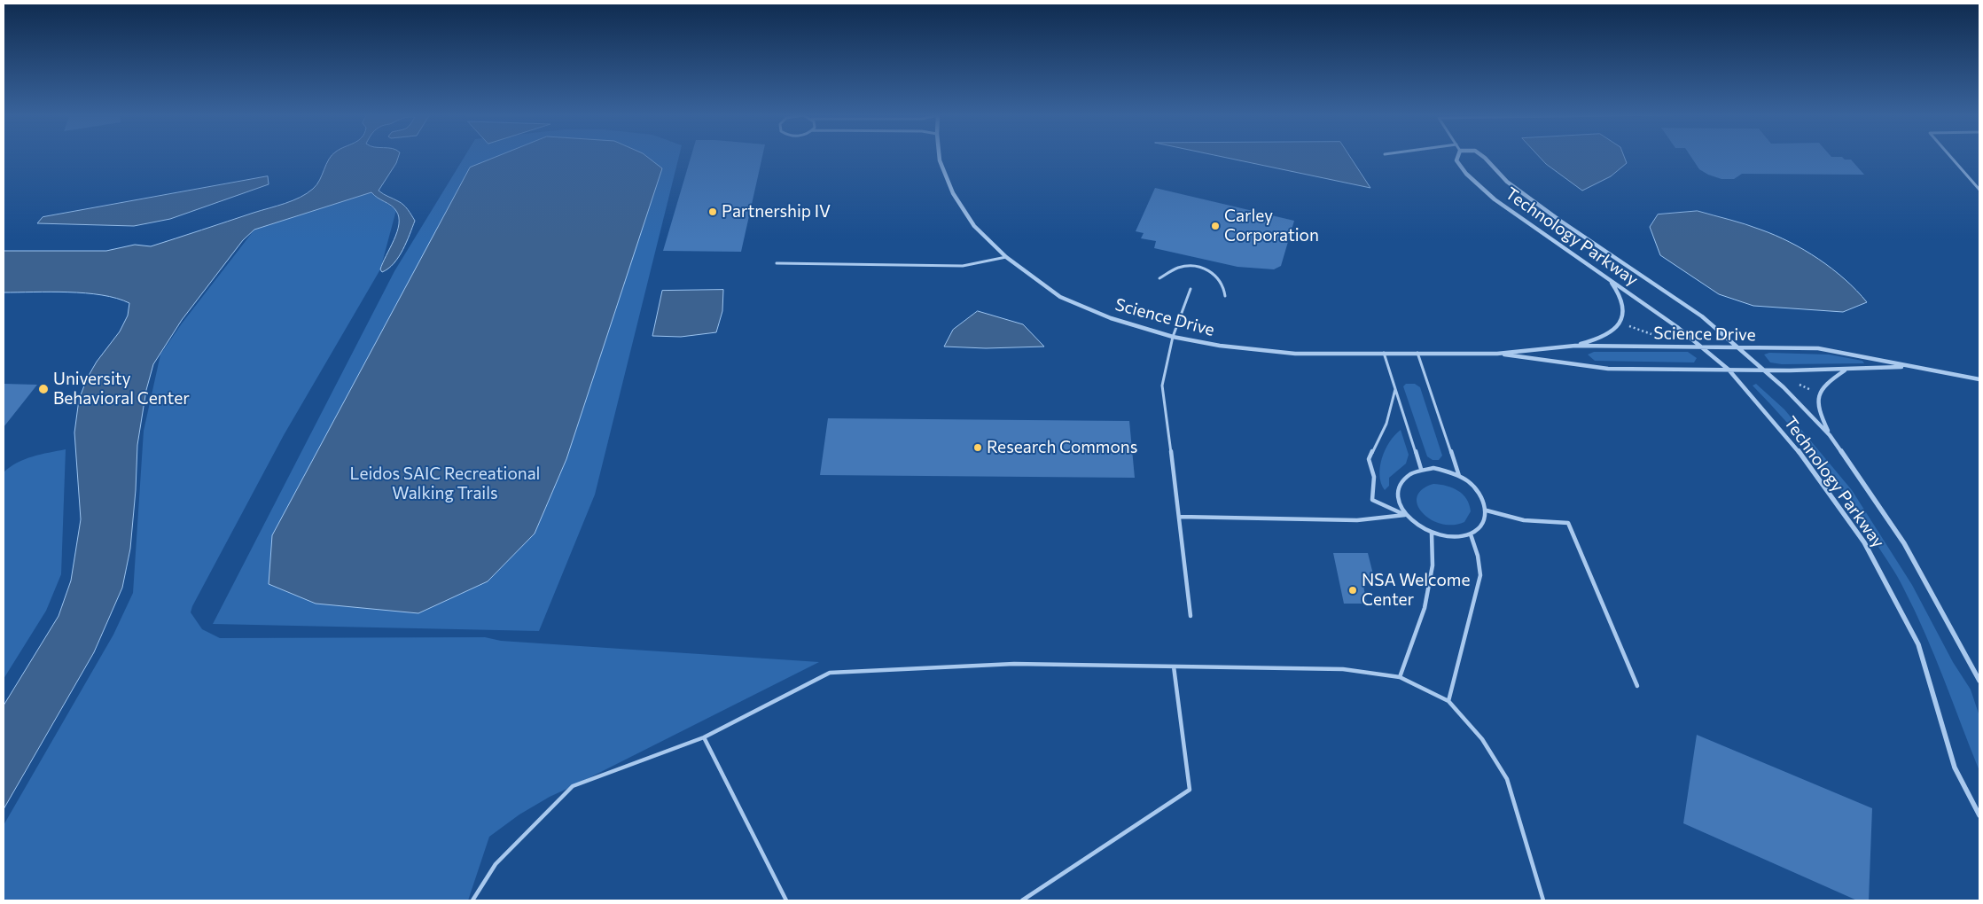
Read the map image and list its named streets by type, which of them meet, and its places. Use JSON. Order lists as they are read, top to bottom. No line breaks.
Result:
{"streets":{"street":["Technology Parkway","Science Drive"]},"crossings":[["Technology Parkway","Science Drive"]],"parks":["Leidos SAIC Recreational Walking Trails"],"places":["Partnership IV","Carley Corporation","University Behavioral Center","Research Commons","NSA Welcome Center"]}
